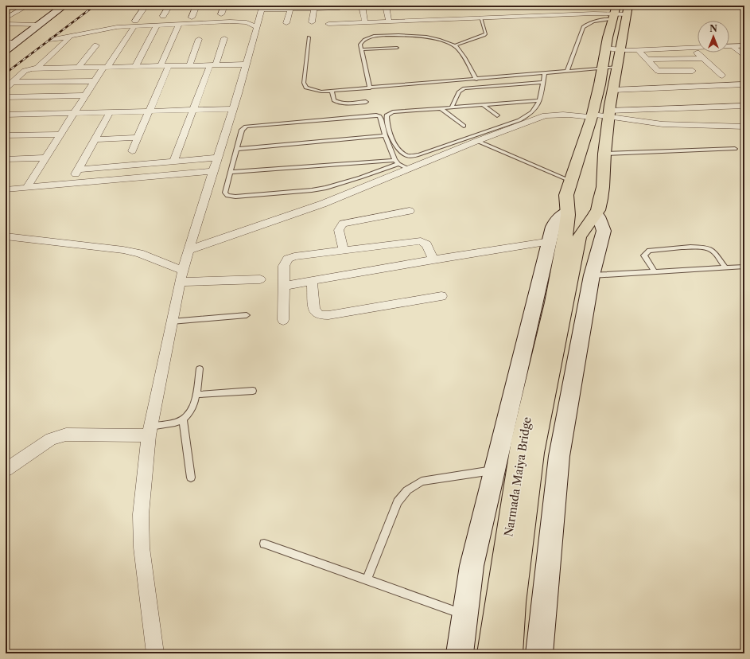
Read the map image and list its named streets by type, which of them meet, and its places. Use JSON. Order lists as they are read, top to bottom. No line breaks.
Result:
{"streets":{"highway":["Narmada Maiya Bridge"]},"north":"top"}
